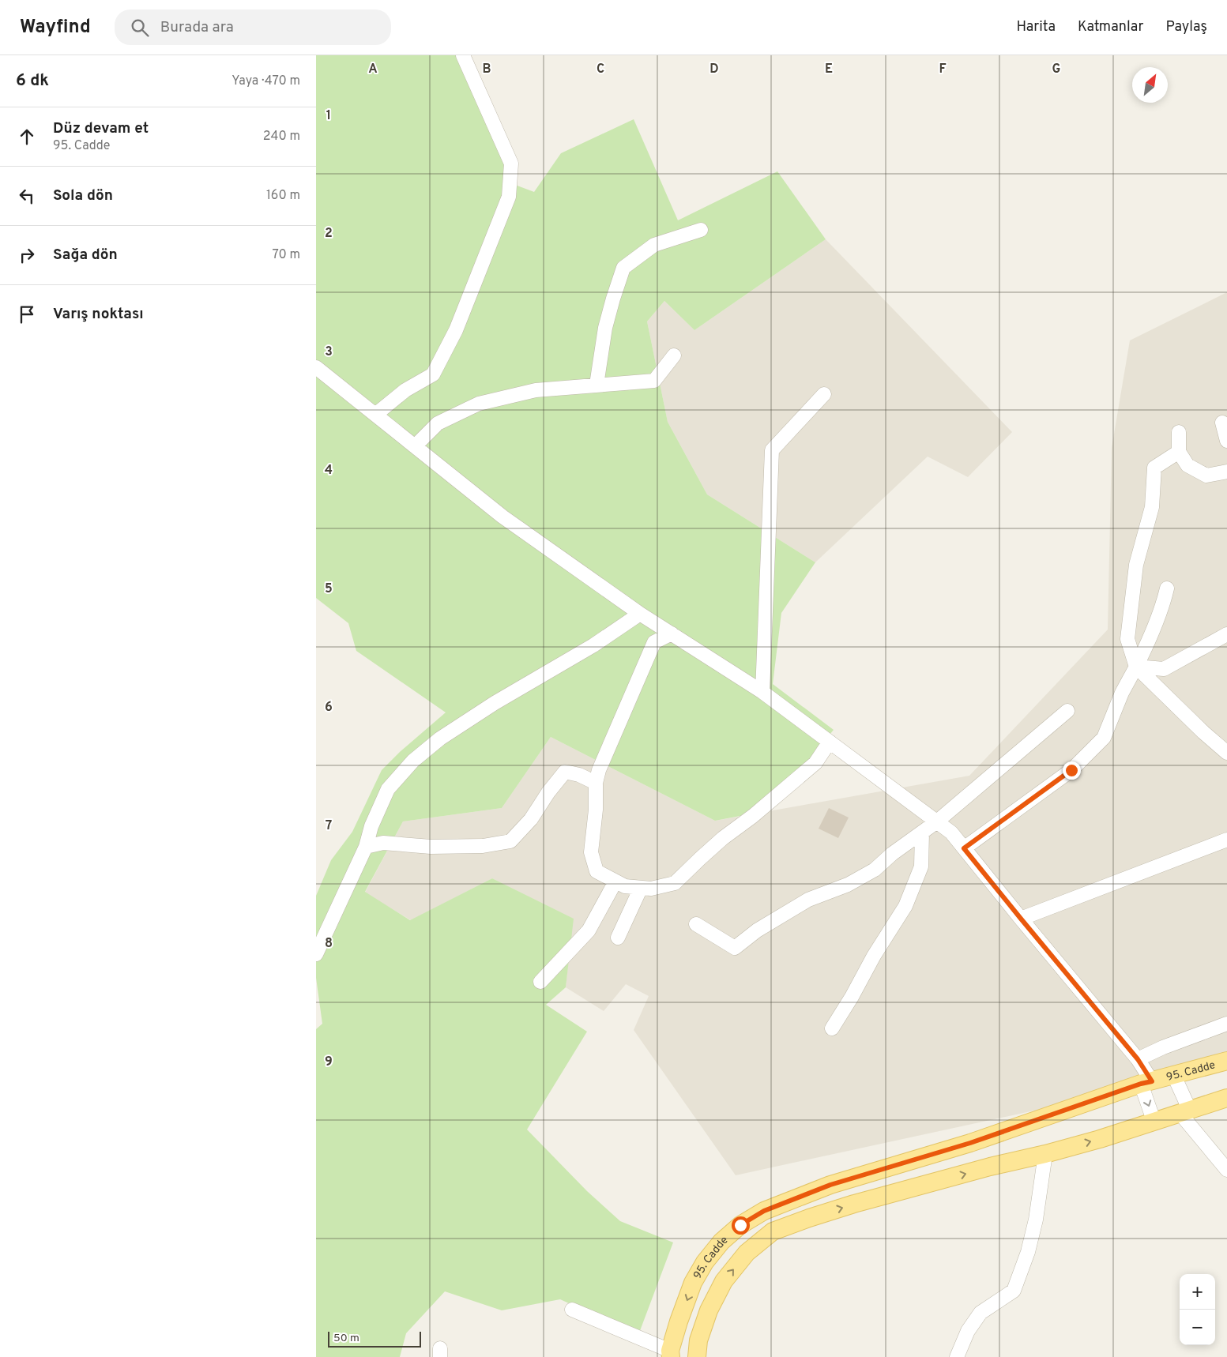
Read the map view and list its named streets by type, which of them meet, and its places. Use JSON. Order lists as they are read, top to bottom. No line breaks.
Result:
{"streets":{"main road":["95. Cadde"]},"scale_bar":"50 m","north":"top right","page":{"header":"Wayfind","search":"Burada ara","nav":["Harita","Katmanlar","Paylaş"],"heading":["6 dk","Yaya · 470 m"],"list":[["Düz devam et","95. Cadde","240 m"],["Sola dön","160 m"],["Sağa dön","70 m"],"Varış noktası"],"map_buttons":["+","−"],"scale":"50 m"},"grid":{"columns":["A","B","C","D","E","F","G"],"rows":["1","2","3","4","5","6","7","8","9"]}}
